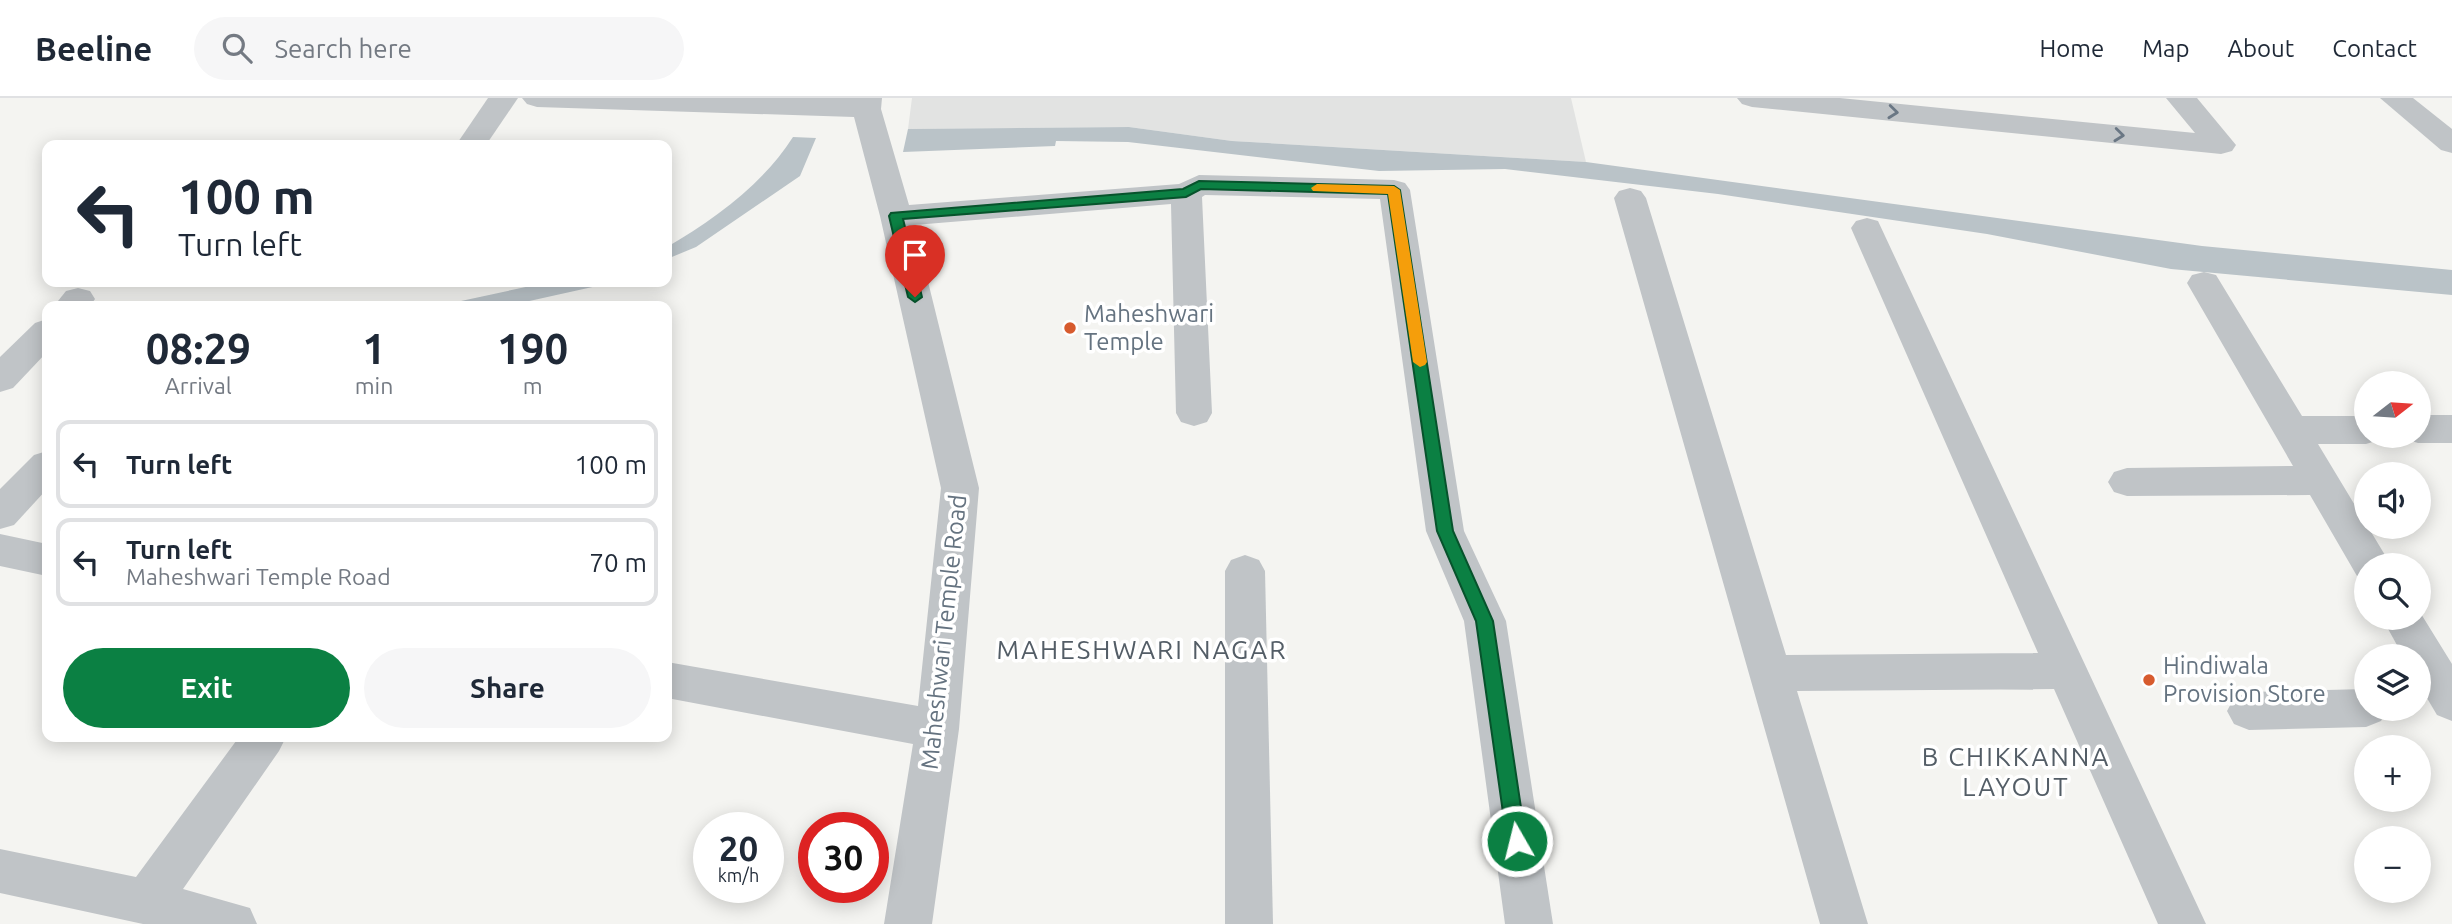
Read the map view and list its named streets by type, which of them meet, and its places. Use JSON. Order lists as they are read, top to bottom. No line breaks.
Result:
{"streets":{"street":["Maheshwari Temple Road"]},"districts":["MAHESHWARI NAGAR","B CHIKKANNA LAYOUT"],"places":["Maheshwari Temple","Hindiwala Provision Store"],"north":"right","page":{"header":"Beeline","search":"Search here","nav":["Home","Map","About","Contact"],"turn":["100 m","Turn left"],"eta":["08:29","Arrival","1","min","190","m"],"map_buttons":["+","−"],"list":[{"name":"Turn left","value":"100 m"},{"name":"Turn left","note":"Maheshwari Temple Road","value":"70 m"}],"buttons":["Exit","Share"],"speed":"20 km/h","limit":"30"}}
